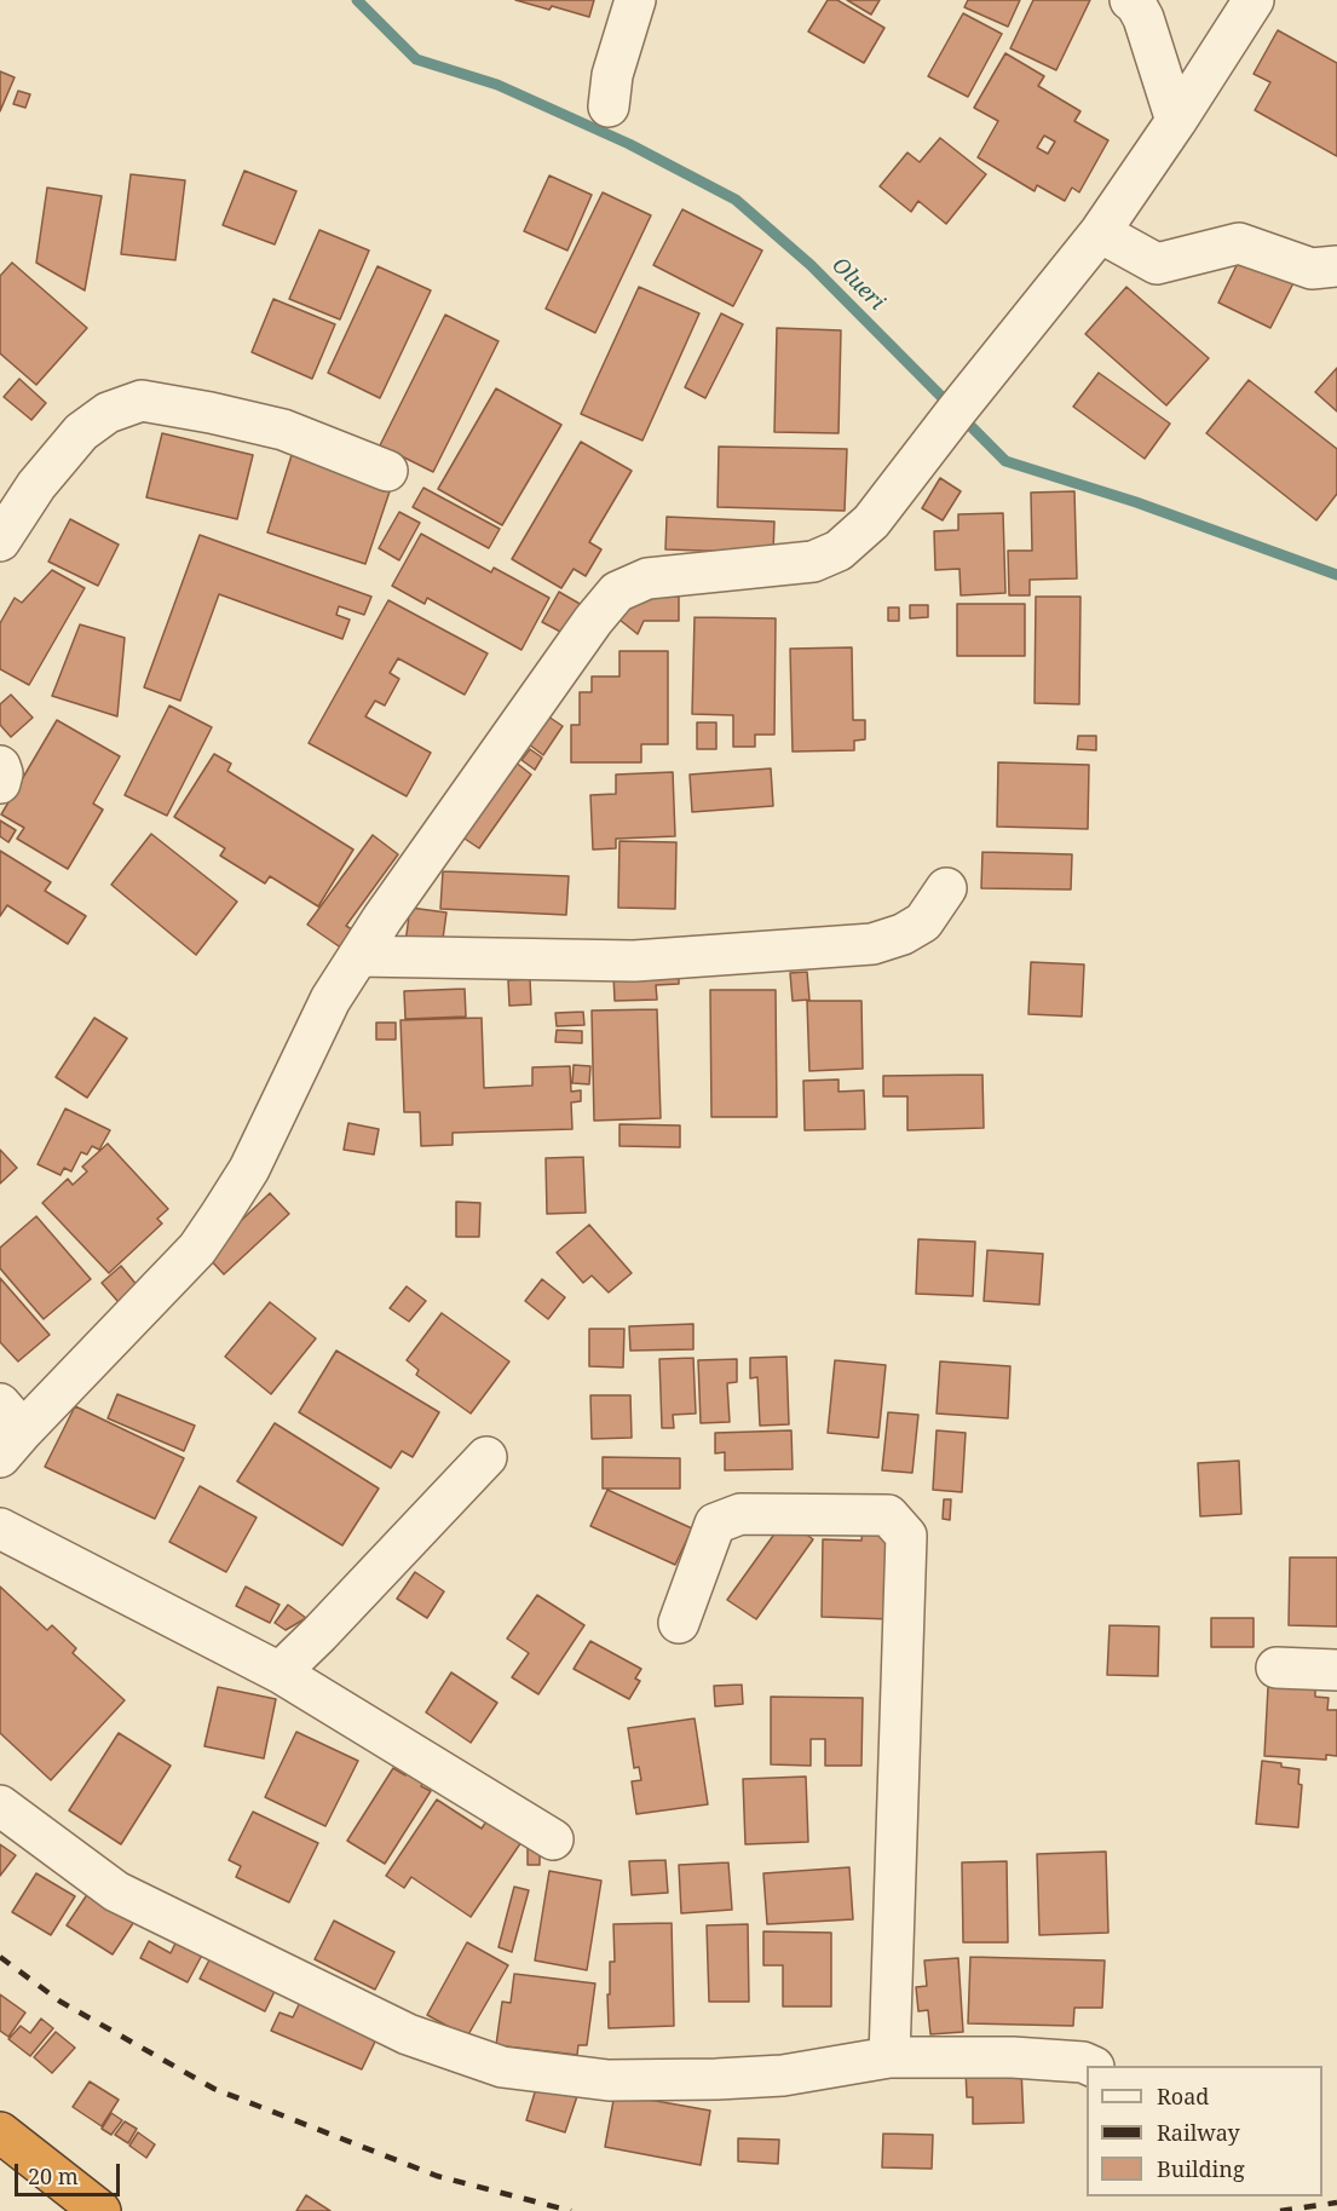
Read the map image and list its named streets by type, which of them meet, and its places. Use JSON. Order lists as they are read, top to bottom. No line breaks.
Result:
{"water":["Olueri"],"legend":["Road","Railway","Building"],"scale_bar":"20 m"}
